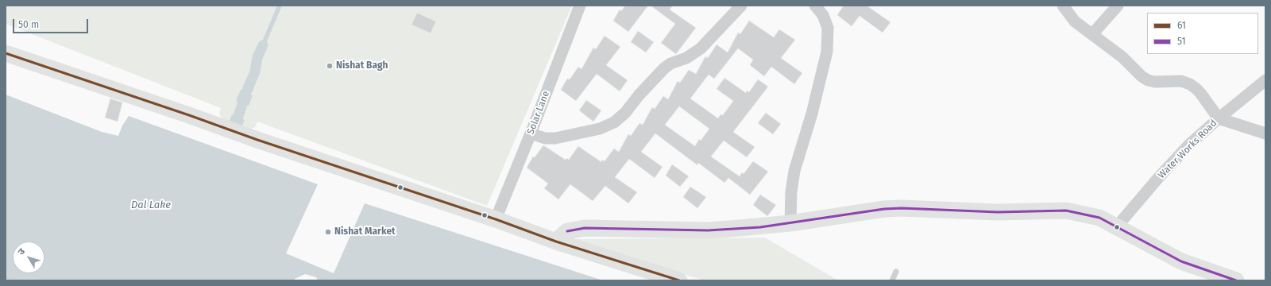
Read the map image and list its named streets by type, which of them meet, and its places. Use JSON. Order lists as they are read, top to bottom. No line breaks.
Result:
{"streets":{"street":["Solar Lane","Water Works Road"]},"water":["Dal Lake"],"places":["Nishat Bagh","Nishat Market"],"lines":["transit line 61","transit line 51"],"legend":["61","51"],"scale_bar":"50 m","north":"top left"}
